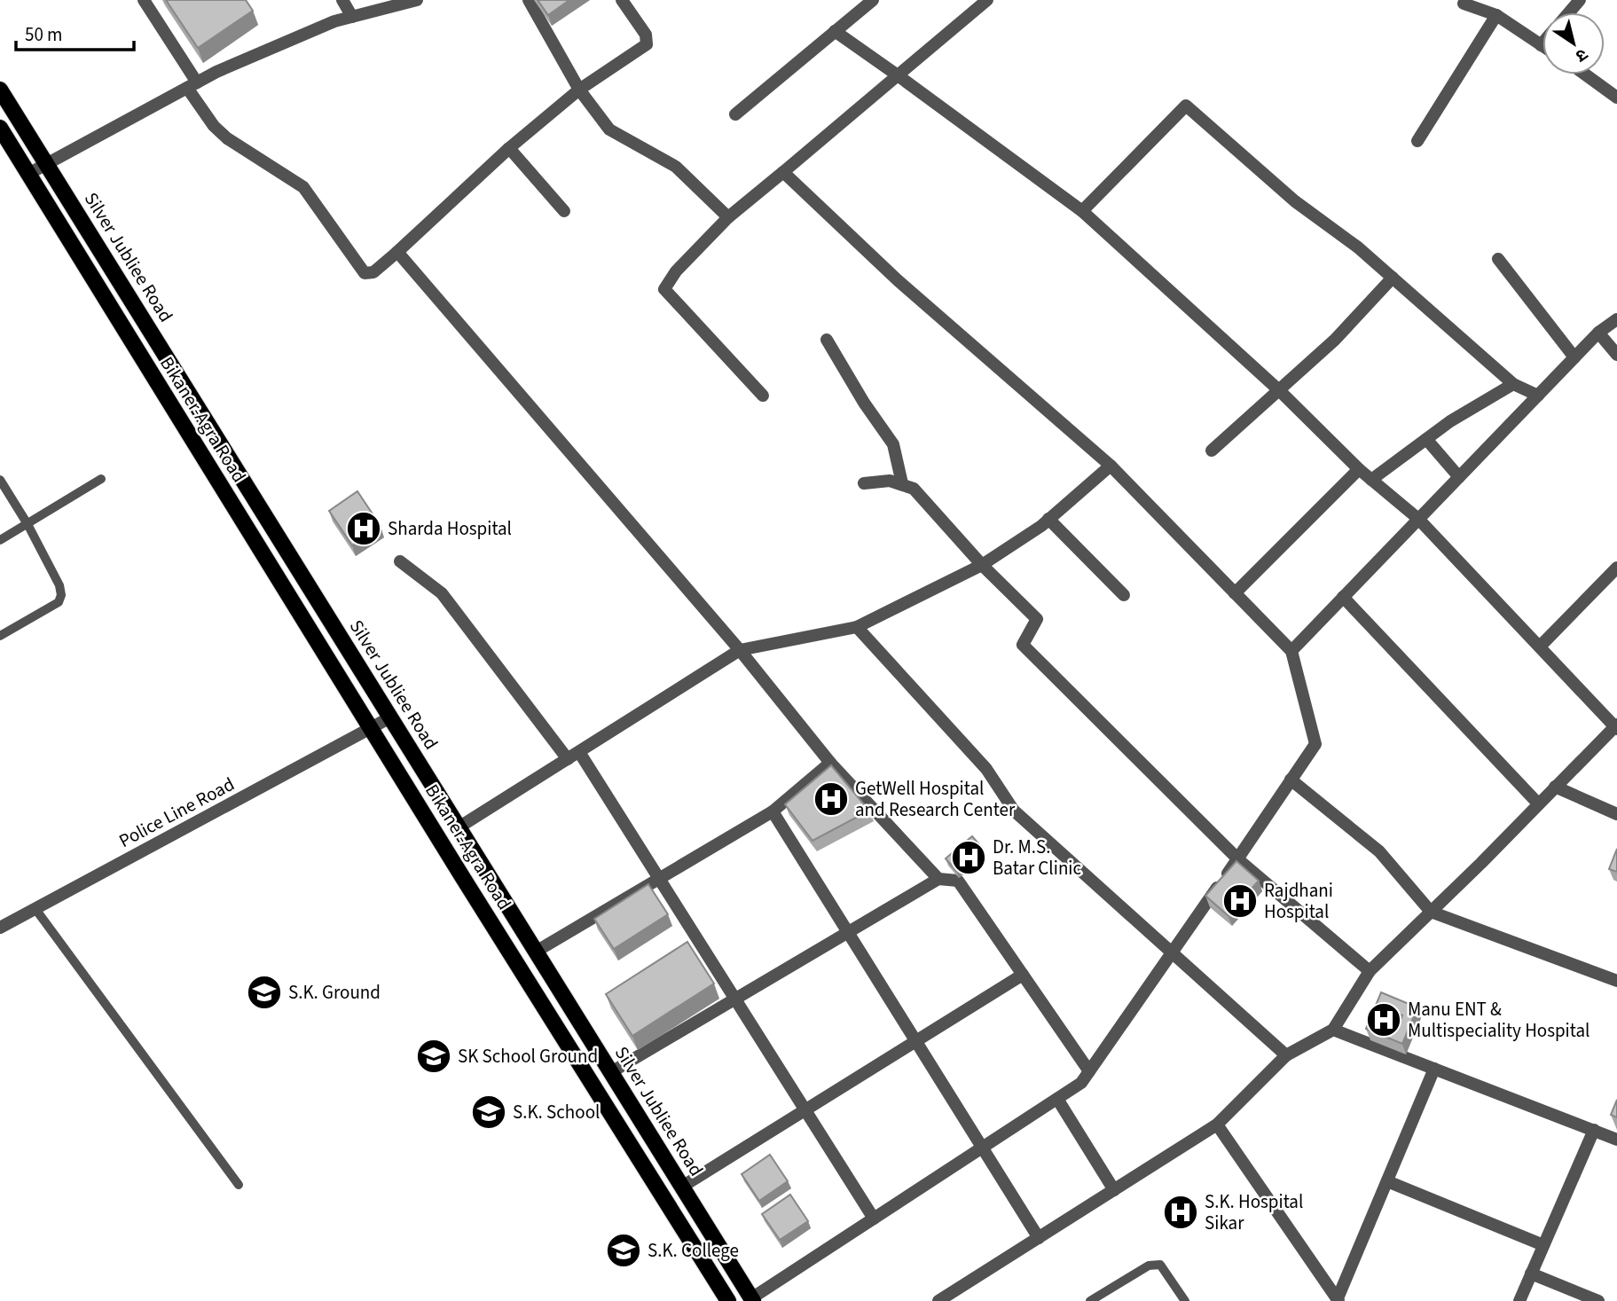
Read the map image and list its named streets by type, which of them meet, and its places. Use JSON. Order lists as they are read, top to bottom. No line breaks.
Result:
{"streets":{"main road":["Silver Jubliee Road","Bikaner-Agra Road"],"street":["Police Line Road"]},"crossings":[["Silver Jubliee Road","Police Line Road"],["Bikaner-Agra Road","Police Line Road"]],"places":{"hospital":["Sharda Hospital","GetWell Hospital and Research Center","Dr. M.S. Batar Clinic","Rajdhani Hospital","Manu ENT & Multispeciality Hospital","S.K. Hospital Sikar"],"school or university":["S.K. Ground","SK School Ground","S.K. School","S.K. College"]},"scale_bar":"50 m","north":"bottom right"}
